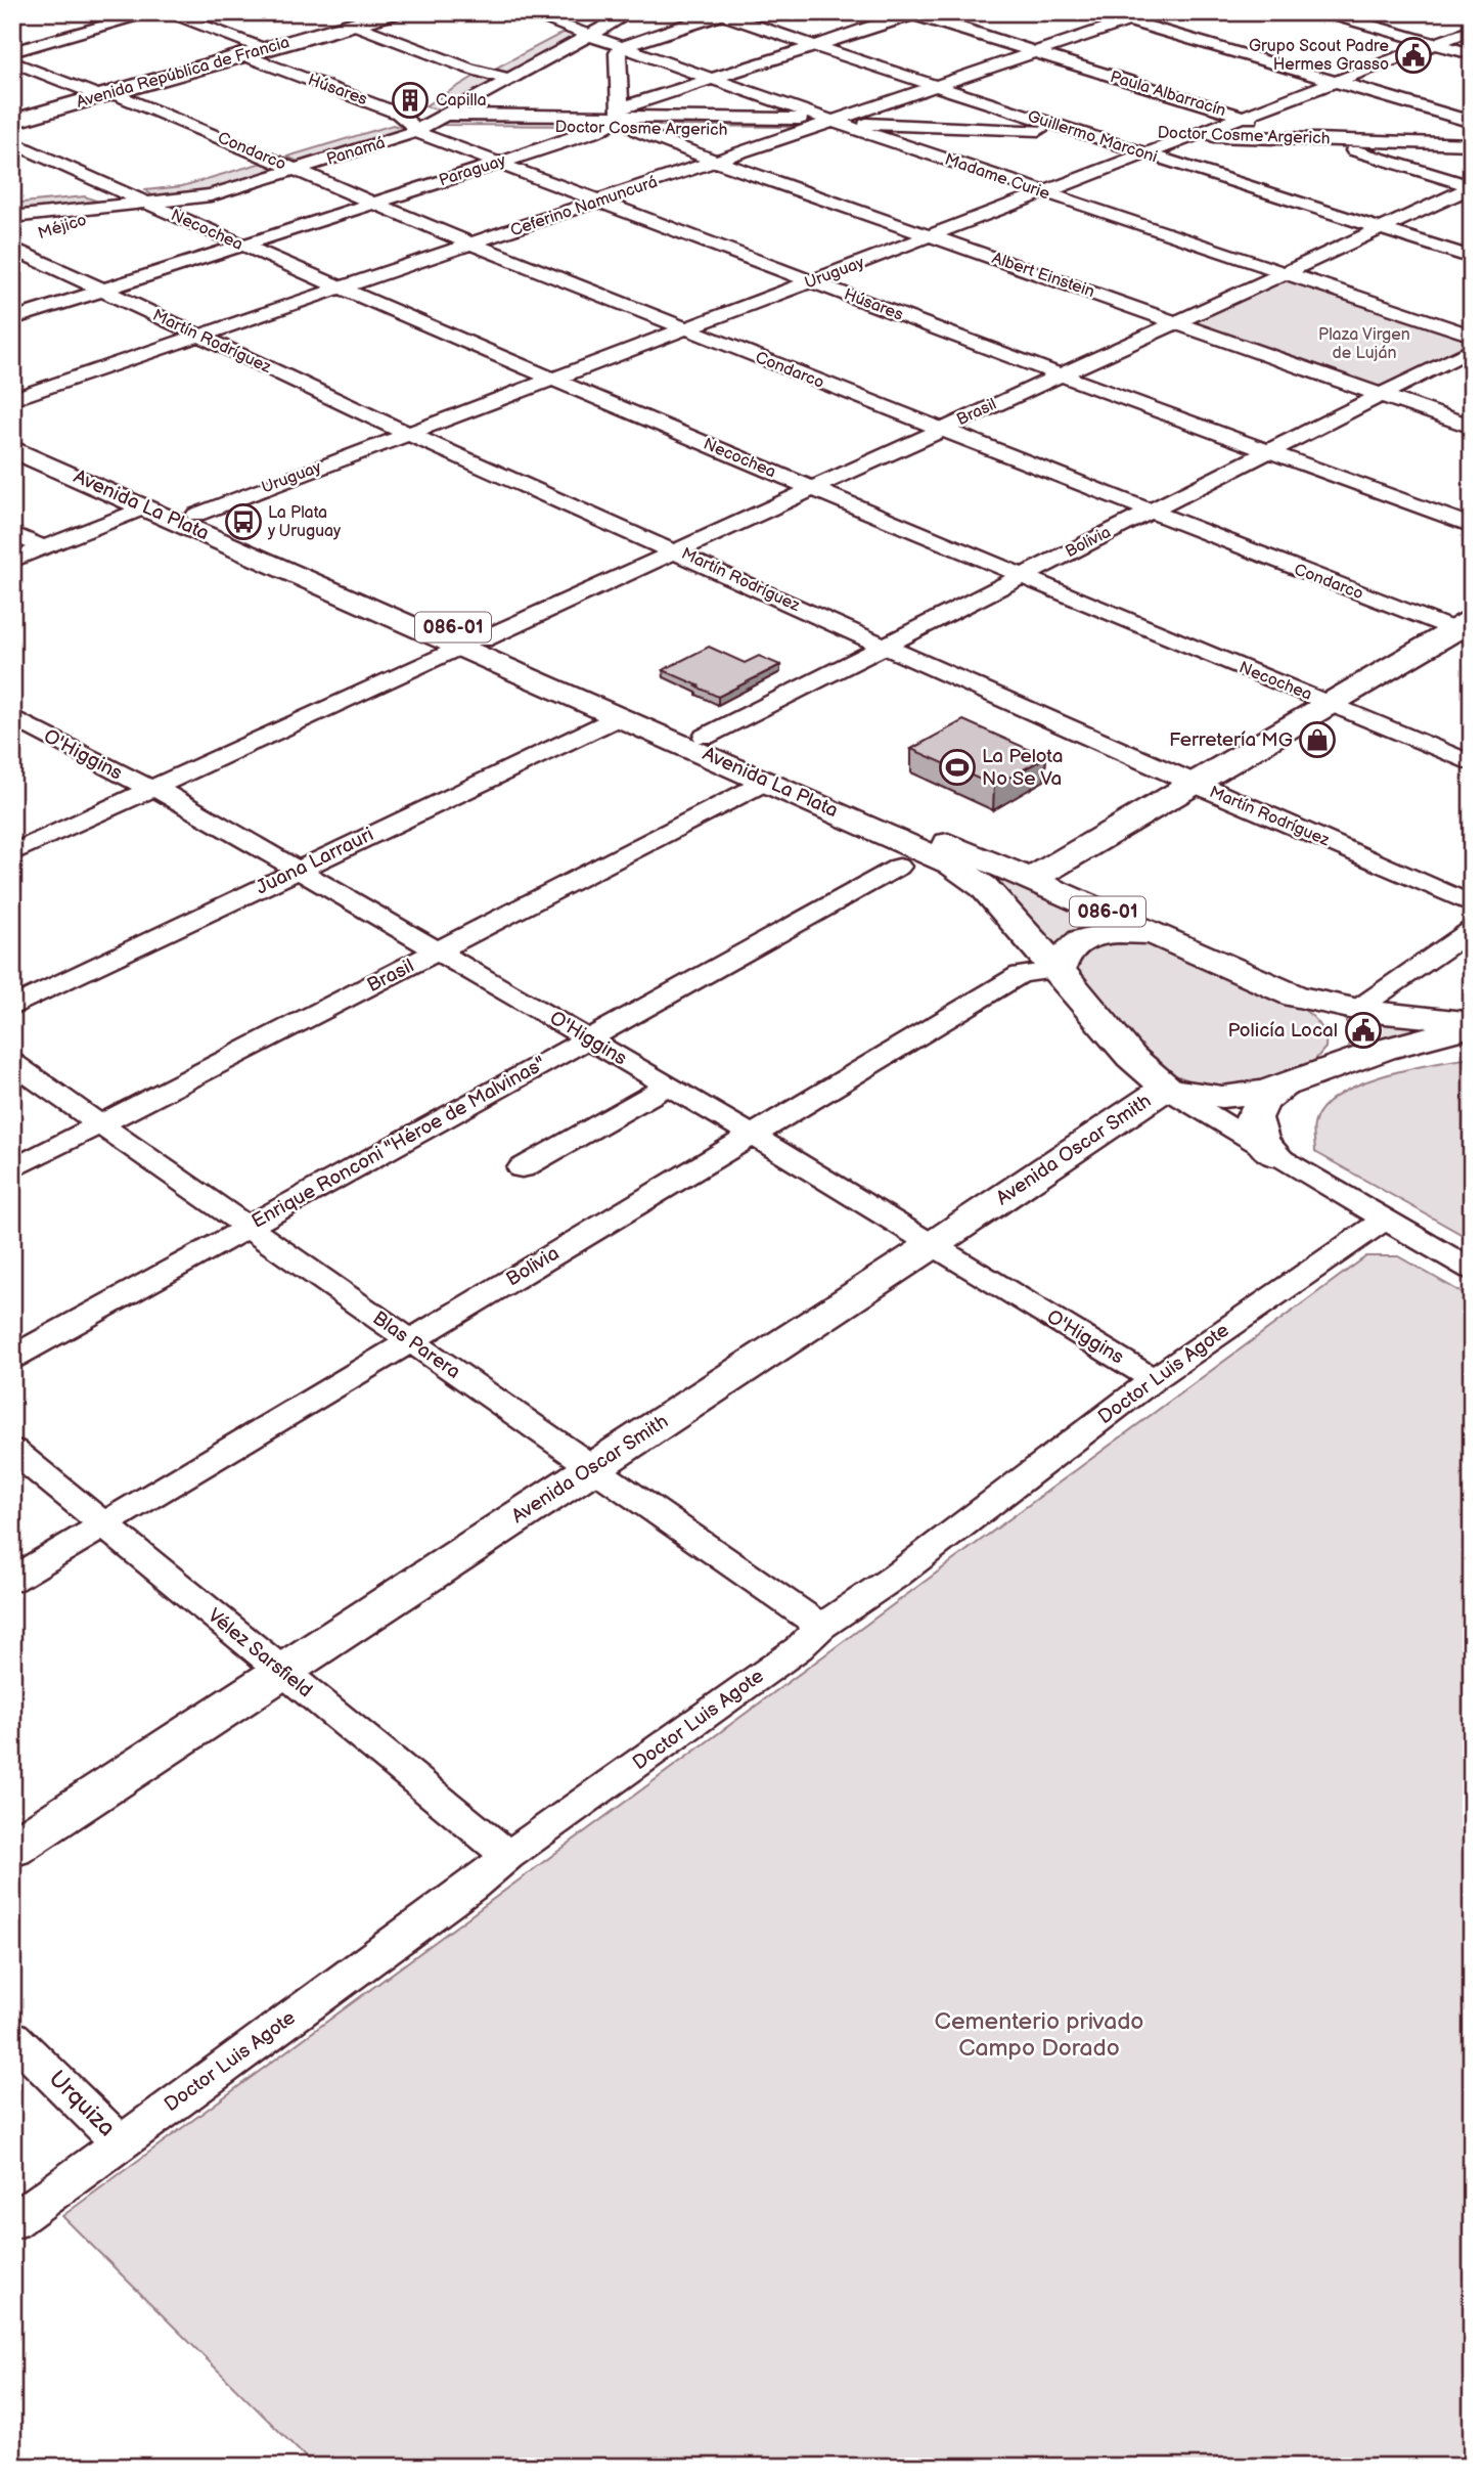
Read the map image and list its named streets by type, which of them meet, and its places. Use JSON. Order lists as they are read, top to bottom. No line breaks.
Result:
{"streets":{"main road":["Avenida República de Francia","Avenida La Plata","086-01","Avenida Oscar Smith"],"street":["Húsares","Paula Albarracín","Doctor Cosme Argerich","Guillermo Marconi","Condarco","Panamá","Paraguay","Madame Curie","Ceferino Namuncurá","Méjico","Necochea","Uruguay","Albert Einstein","Martín Rodríguez","Brasil","Bolivia","O'Higgins","Juana Larrauri","Enrique Ronconi \"Héroe de Malvinas\"","Blas Parera","Doctor Luis Agote","Vélez Sarsfield","Urquiza"]},"crossings":[["Avenida República de Francia","Húsares"],["Avenida República de Francia","Condarco"],["Húsares","Panamá"],["Húsares","Paraguay"],["Húsares","Ceferino Namuncurá"],["Húsares","Uruguay"],["Húsares","Brasil"],["Húsares","Bolivia"],["Paula Albarracín","Doctor Cosme Argerich"],["Paula Albarracín","Paraguay"],["Paula Albarracín","Ceferino Namuncurá"],["Paula Albarracín","Uruguay"],["Paula Albarracín","Brasil"],["Doctor Cosme Argerich","Guillermo Marconi"],["Doctor Cosme Argerich","Paraguay"],["Doctor Cosme Argerich","Madame Curie"],["Doctor Cosme Argerich","Ceferino Namuncurá"],["Doctor Cosme Argerich","Uruguay"],["Doctor Cosme Argerich","Albert Einstein"],["Guillermo Marconi","Paraguay"],["Guillermo Marconi","Ceferino Namuncurá"],["Guillermo Marconi","Uruguay"],["Guillermo Marconi","Brasil"],["Condarco","Panamá"],["Condarco","Paraguay"],["Condarco","Ceferino Namuncurá"],["Condarco","Uruguay"],["Condarco","Brasil"],["Condarco","Bolivia"],["Panamá","Madame Curie"],["Panamá","Necochea"],["Paraguay","Madame Curie"],["Paraguay","Necochea"],["Paraguay","Albert Einstein"],["Paraguay","Martín Rodríguez"],["Madame Curie","Ceferino Namuncurá"],["Madame Curie","Uruguay"],["Madame Curie","Brasil"],["Ceferino Namuncurá","Necochea"],["Ceferino Namuncurá","Albert Einstein"],["Ceferino Namuncurá","Martín Rodríguez"],["Méjico","Necochea"],["Méjico","Martín Rodríguez"],["Necochea","Uruguay"],["Necochea","Brasil"],["Necochea","Bolivia"],["Uruguay","Albert Einstein"],["Uruguay","Martín Rodríguez"],["Uruguay","Avenida La Plata"],["Albert Einstein","Brasil"],["Albert Einstein","Bolivia"],["Martín Rodríguez","Brasil"],["Martín Rodríguez","Bolivia"],["Brasil","Avenida La Plata"],["Brasil","O'Higgins"],["Brasil","Blas Parera"],["Avenida La Plata","Bolivia"],["Avenida La Plata","Juana Larrauri"],["Avenida La Plata","Avenida Oscar Smith"],["Bolivia","O'Higgins"],["Bolivia","Blas Parera"],["Bolivia","Vélez Sarsfield"],["O'Higgins","Juana Larrauri"],["O'Higgins","Enrique Ronconi \"Héroe de Malvinas\""],["O'Higgins","Avenida Oscar Smith"],["O'Higgins","Doctor Luis Agote"],["Enrique Ronconi \"Héroe de Malvinas\"","Blas Parera"],["Avenida Oscar Smith","Blas Parera"],["Avenida Oscar Smith","Vélez Sarsfield"],["Blas Parera","Doctor Luis Agote"],["Doctor Luis Agote","Vélez Sarsfield"],["Doctor Luis Agote","Urquiza"]],"parks":["Plaza Virgen de Luján","Cementerio privado Campo Dorado"],"places":{"public building":["Grupo Scout Padre Hermes Grasso","Policía Local"],"building":["Capilla"],"bus stop":["La Plata y Uruguay"],"shop":["Ferretería MG"],"sports":["La Pelota No Se Va"]}}
